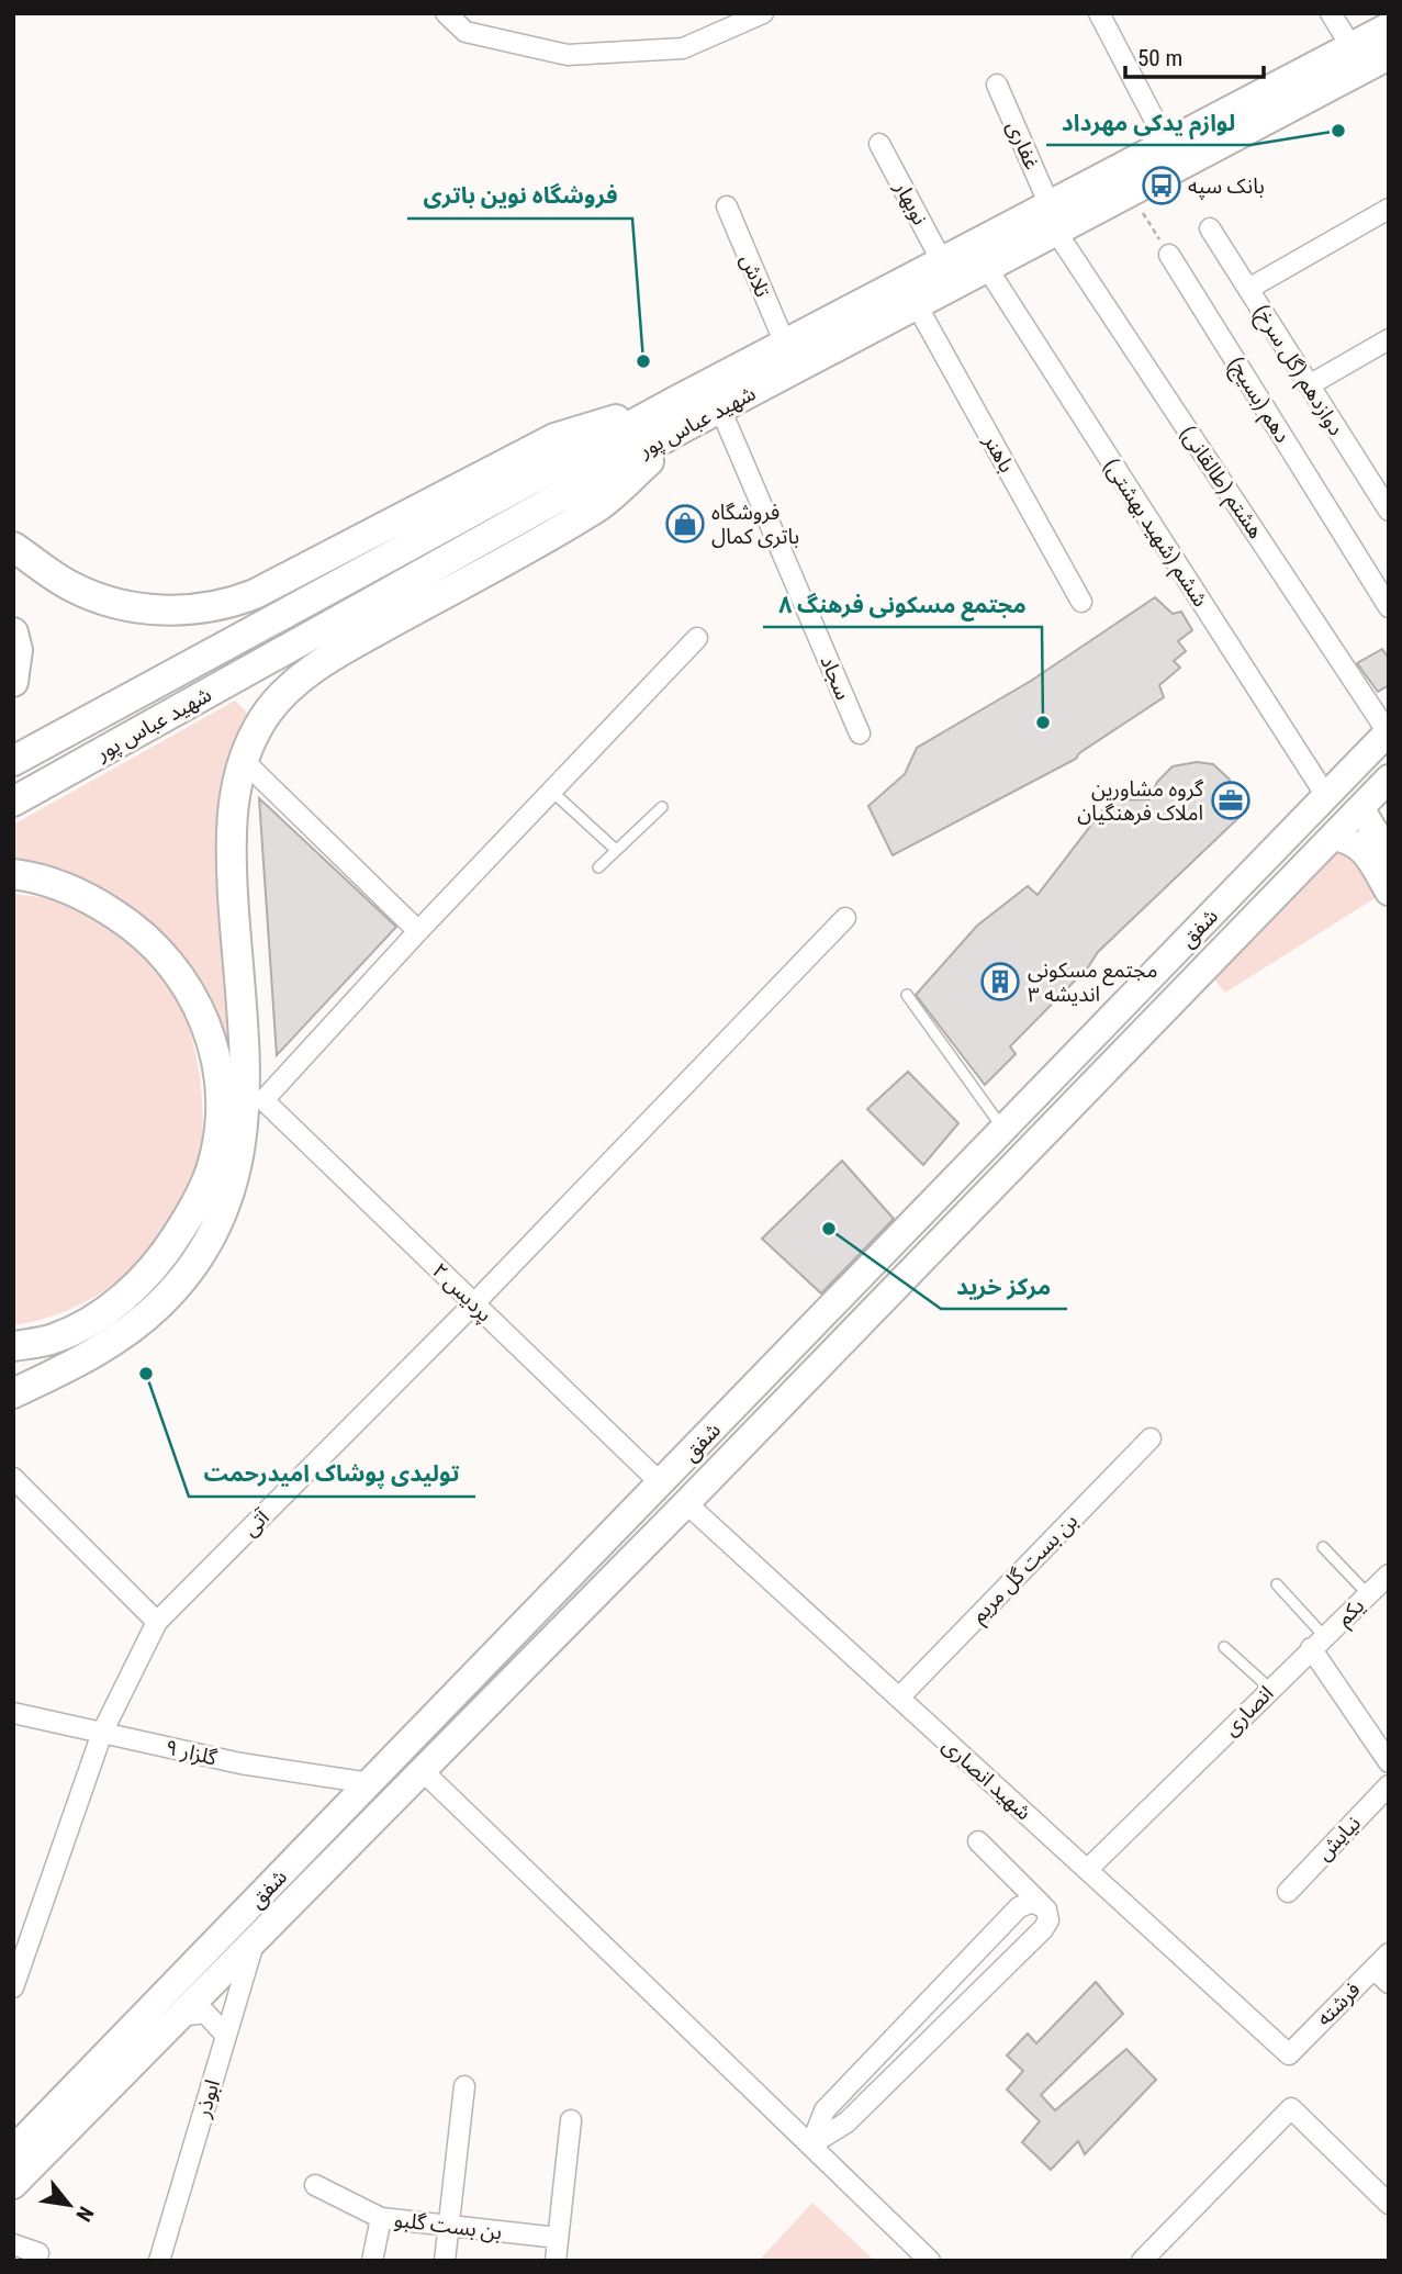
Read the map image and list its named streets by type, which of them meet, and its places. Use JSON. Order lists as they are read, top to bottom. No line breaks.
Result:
{"streets":{"main road":["شهید عباس پور","شفق"],"street":["غفاری","نوبهار","تلاش","دوازدهم (گل سرخ)","دهم (بسیج)","باهنر","هشتم (طالقانی)","ششم (شهید بهشتی)","سجاد","پردیس ۲","آتی","بن بست گل مریم","یکم","انصاری","گلزار ۹","شهید انصاری","نیایش","فرشته","ابوذر","بن بست گلبو"]},"crossings":[["غفاری","شهید عباس پور"],["غفاری","هشتم (طالقانی)"],["نوبهار","شهید عباس پور"],["تلاش","شهید عباس پور"],["شهید عباس پور","باهنر"],["شهید عباس پور","هشتم (طالقانی)"],["شهید عباس پور","ششم (شهید بهشتی)"],["شهید عباس پور","سجاد"],["هشتم (طالقانی)","شفق"],["ششم (شهید بهشتی)","شفق"],["شفق","پردیس ۲"],["شفق","گلزار ۹"],["شفق","شهید انصاری"],["شفق","ابوذر"],["پردیس ۲","آتی"],["آتی","گلزار ۹"],["بن بست گل مریم","شهید انصاری"],["یکم","انصاری"],["انصاری","شهید انصاری"],["شهید انصاری","فرشته"]],"places":{"other":["لوازم یدکی مهرداد","فروشگاه نوین باتری","مجتمع مسکونی فرهنگ ۸","مرکز خرید","تولیدی پوشاک امیدرحمت"],"bus stop":["بانک سپه"],"shop":["فروشگاه باتری کمال"],"office":["گروه مشاورین املاک فرهنگیان"],"building":["مجتمع مسکونی اندیشه ۳"]},"scale_bar":"50 m","north":"bottom right"}
